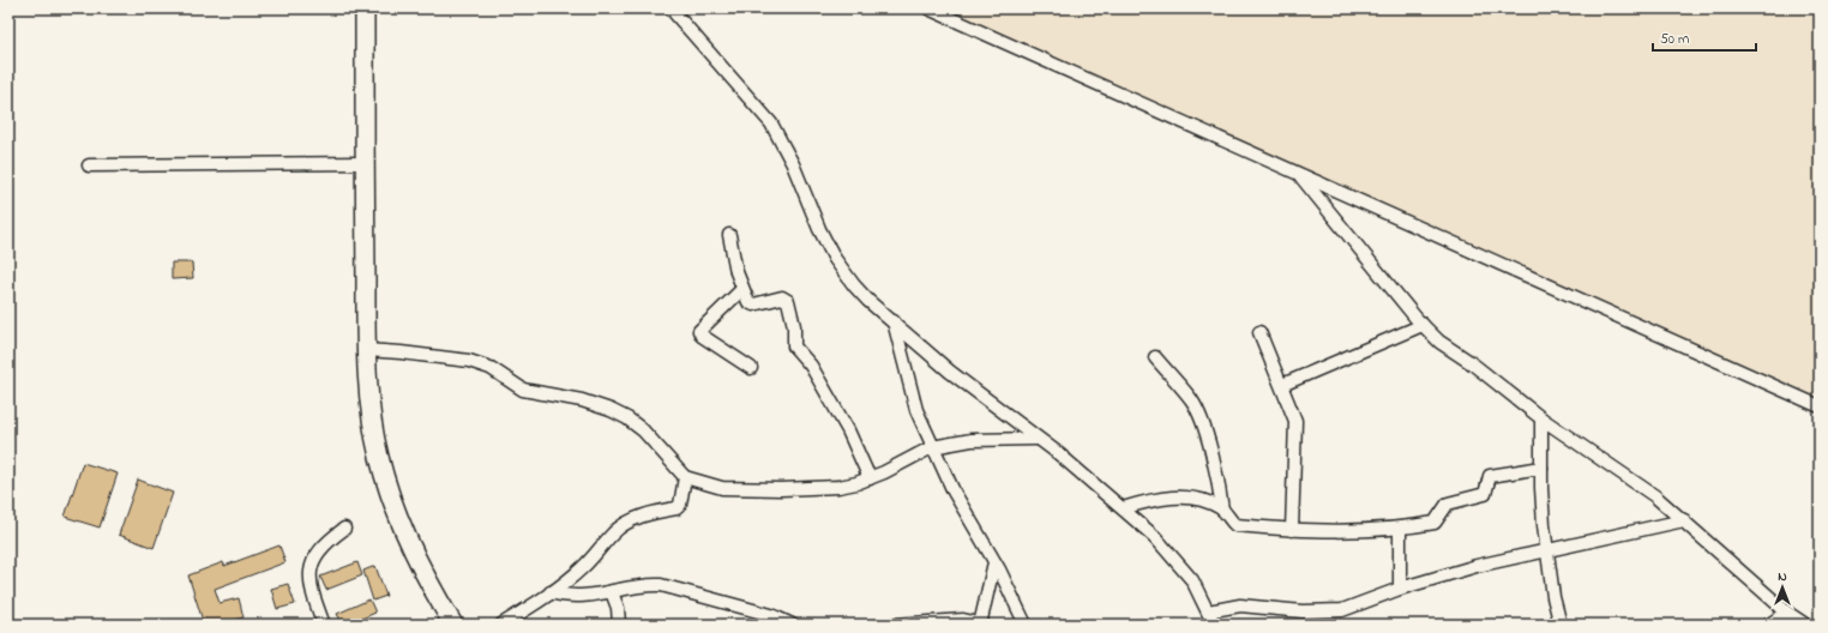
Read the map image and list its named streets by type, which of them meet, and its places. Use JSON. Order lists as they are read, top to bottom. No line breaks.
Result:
{"scale_bar":"50 m","north":"top"}
